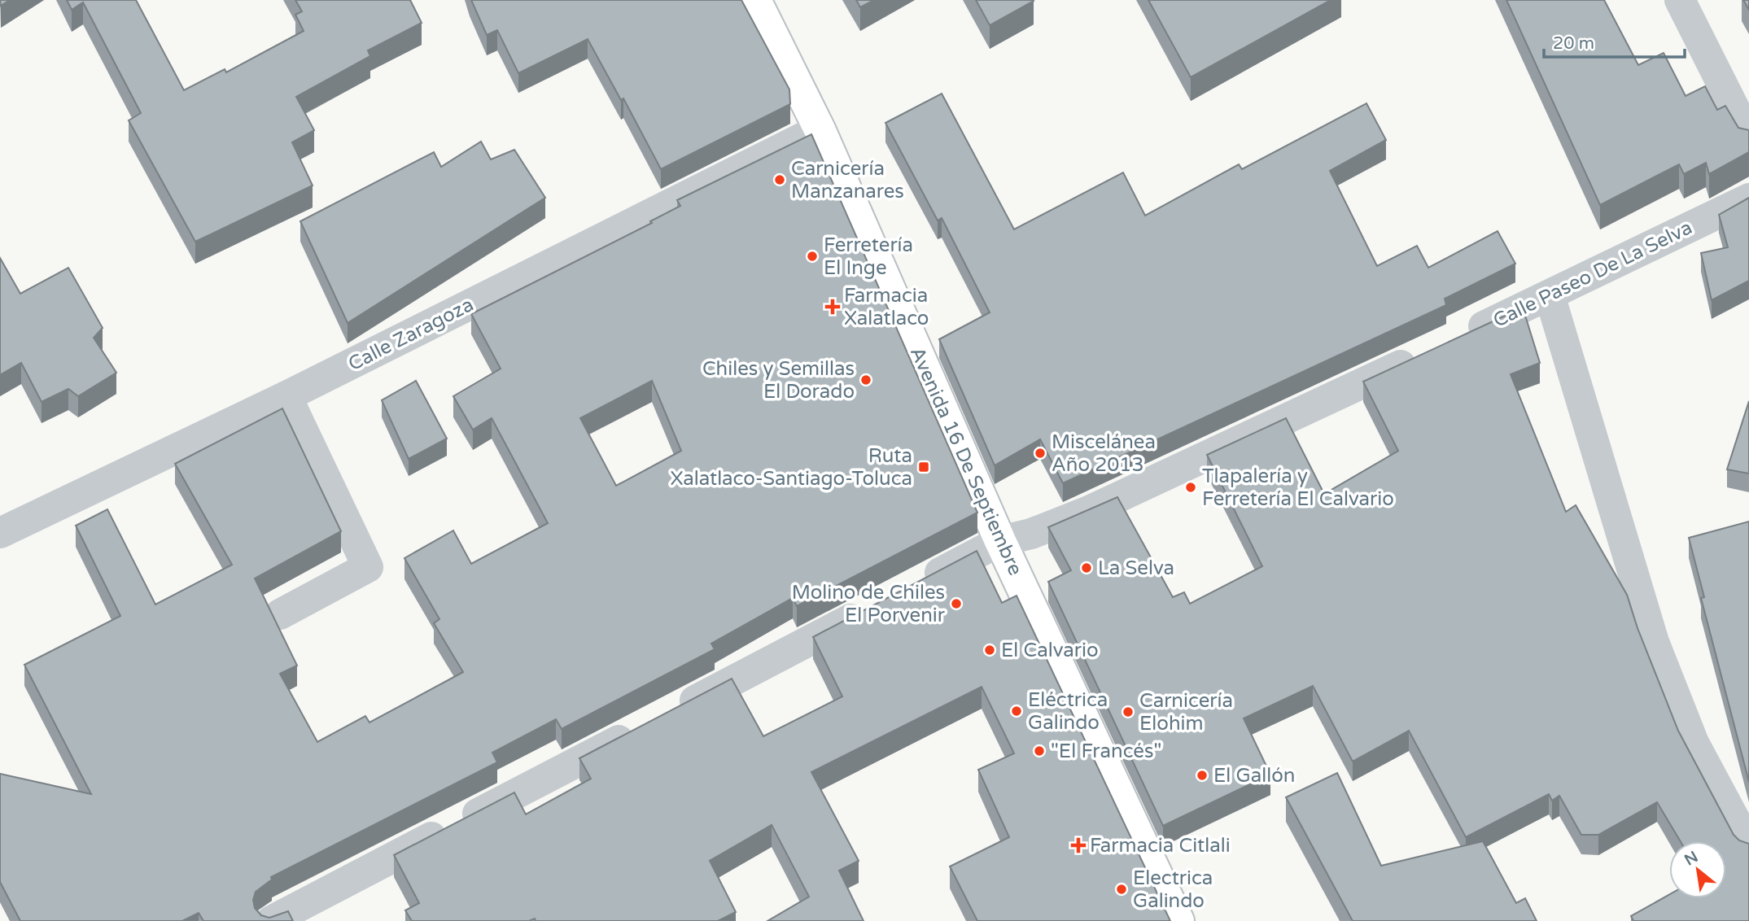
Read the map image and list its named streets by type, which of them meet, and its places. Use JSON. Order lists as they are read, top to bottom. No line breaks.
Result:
{"streets":{"main road":["Avenida 16 De Septiembre"],"street":["Calle Paseo De La Selva","Calle Zaragoza"]},"crossings":[["Calle Zaragoza","Avenida 16 De Septiembre"]],"places":{"other":["Carnicería Manzanares","Ferretería El Inge","Chiles y Semillas El Dorado","Miscelánea Año 2013","Tlapalería y Ferretería El Calvario","La Selva","Molino de Chiles El Porvenir","El Calvario","Eléctrica Galindo","Carnicería Elohim","\"El Francés\"","El Gallón","Electrica Galindo"],"health":["Farmacia Xalatlaco","Farmacia Citlali"],"transit":["Ruta Xalatlaco-Santiago-Toluca"]},"scale_bar":"20 m","north":"top left"}
